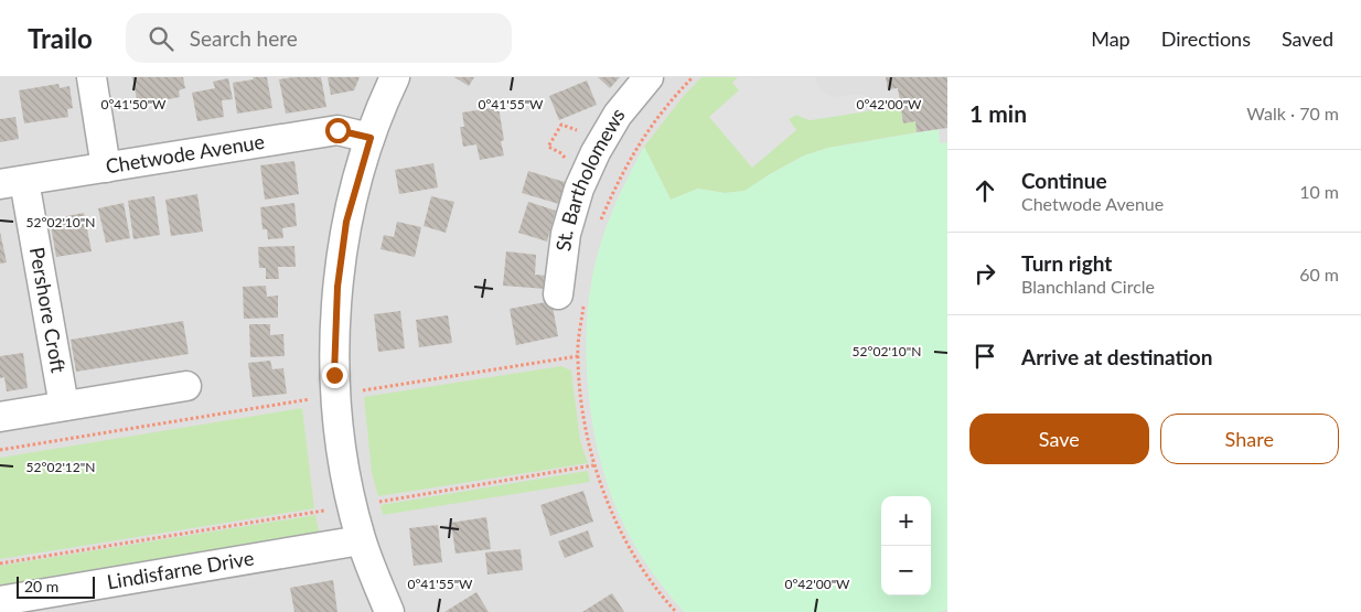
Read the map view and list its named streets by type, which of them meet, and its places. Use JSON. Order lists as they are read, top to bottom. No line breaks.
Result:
{"streets":{"street":["Chetwode Avenue","St. Bartholomews","Pershore Croft","Lindisfarne Drive"]},"crossings":[["Chetwode Avenue","Pershore Croft"]],"scale_bar":"20 m","page":{"header":"Trailo","search":"Search here","nav":["Map","Directions","Saved"],"heading":["1 min","Walk · 70 m"],"list":[["Continue","Chetwode Avenue","10 m"],["Turn right","Blanchland Circle","60 m"],"Arrive at destination"],"buttons":["Save","Share"],"map_buttons":["+","−"],"scale":"20 m"},"coordinates":["0°41'50\"W","0°41'55\"W","0°42'00\"W","52°02'10\"N","52°02'12\"N"]}
